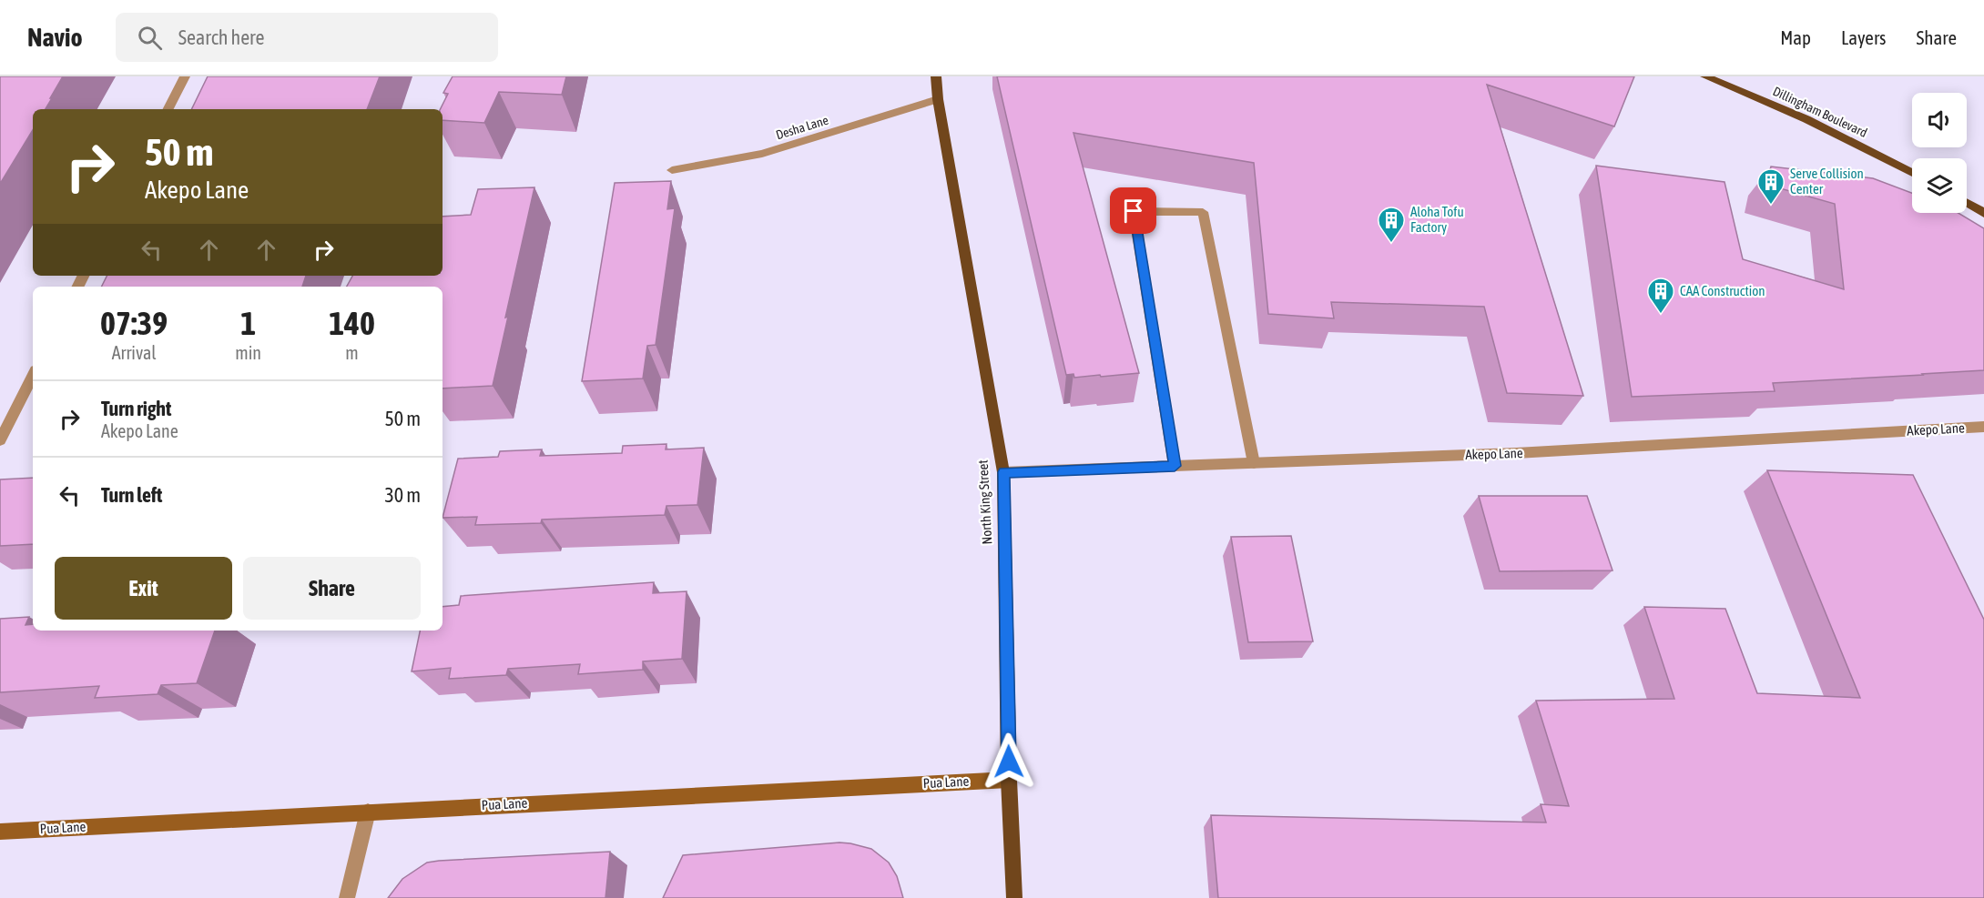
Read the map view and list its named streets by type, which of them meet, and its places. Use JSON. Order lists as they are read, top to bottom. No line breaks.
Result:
{"streets":{"main road":["Dillingham Boulevard","North King Street"],"street":["Desha Lane","Akepo Lane","Pua Lane"]},"crossings":[["Desha Lane","North King Street"],["Akepo Lane","North King Street"],["North King Street","Pua Lane"]],"places":{"building":["Serve Collision Center","Aloha Tofu Factory","CAA Construction"]},"page":{"header":"Navio","search":"Search here","nav":["Map","Layers","Share"],"turn":["50 m","Akepo Lane"],"eta":["07:39","Arrival","1","min","140","m"],"list":[{"name":"Turn right","note":"Akepo Lane","value":"50 m"},{"name":"Turn left","value":"30 m"}],"buttons":["Exit","Share"]}}
